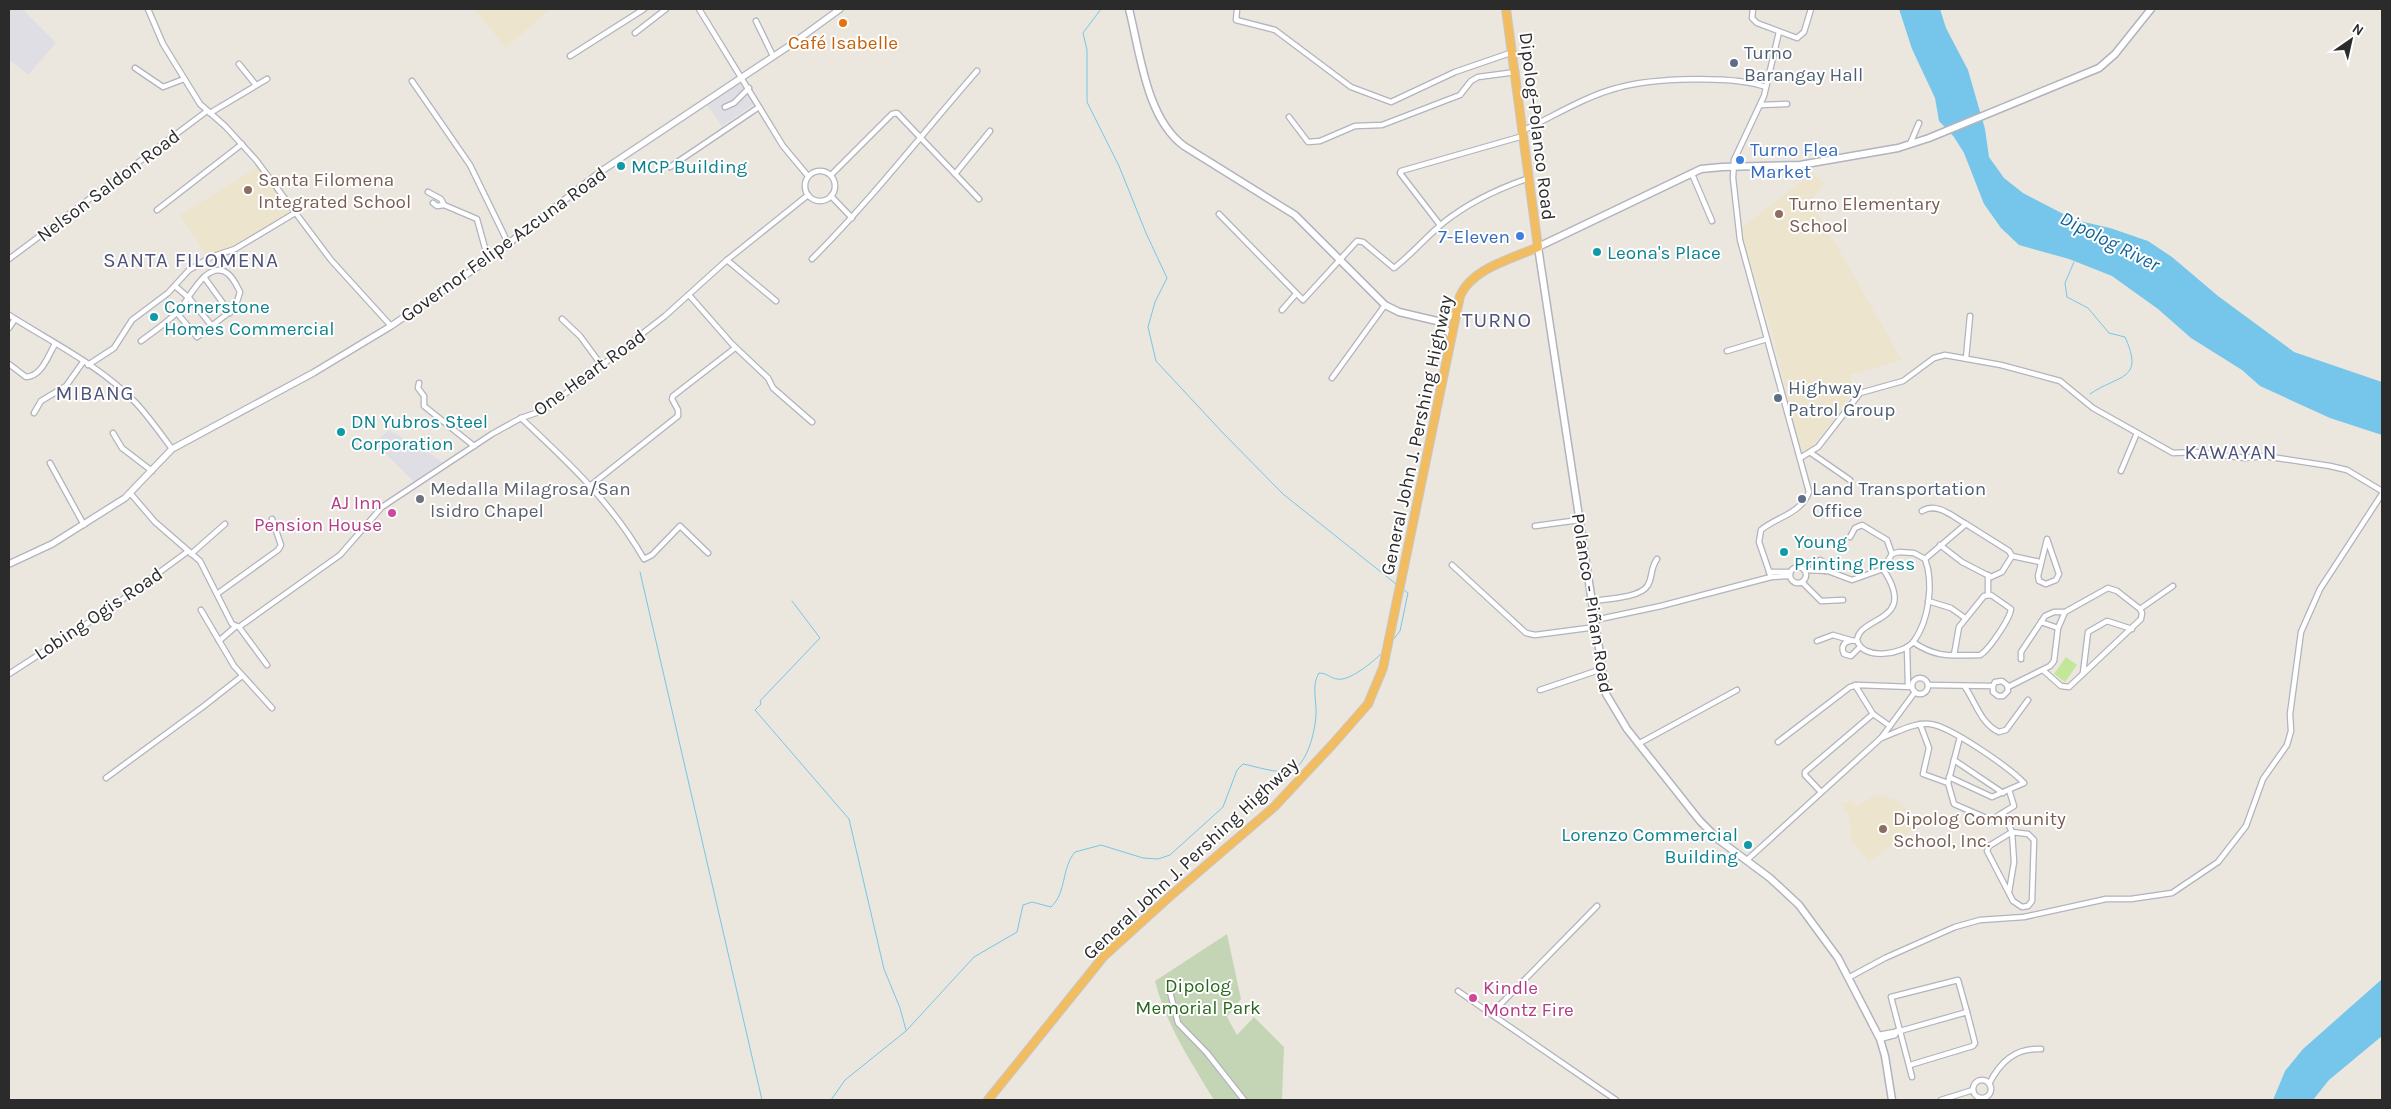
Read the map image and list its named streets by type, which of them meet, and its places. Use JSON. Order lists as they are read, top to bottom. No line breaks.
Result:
{"streets":{"highway":["Dipolog-Polanco Road","General John J. Pershing Highway"],"main road":["Polanco - Piñan Road"],"street":["Nelson Saldon Road","Governor Felipe Azcuna Road","One Heart Road","Lobing Ogis Road"]},"crossings":[["Dipolog-Polanco Road","General John J. Pershing Highway"],["Dipolog-Polanco Road","Polanco - Piñan Road"],["General John J. Pershing Highway","Polanco - Piñan Road"]],"districts":["SANTA FILOMENA","TURNO","MIBANG","KAWAYAN"],"water":["Dipolog River"],"parks":["Dipolog Memorial Park"],"places":["Café Isabelle","Turno Barangay Hall","Turno Flea Market","MCP Building","Santa Filomena Integrated School","Turno Elementary School","7-Eleven","Leona's Place","Cornerstone Homes Commercial","Highway Patrol Group","DN Yubros Steel Corporation","Medalla Milagrosa/San Isidro Chapel","Land Transportation Office","AJ Inn Pension House","Young Printing Press","Dipolog Community School, Inc.","Lorenzo Commercial Building","Kindle Montz Fire"],"north":"top right"}
